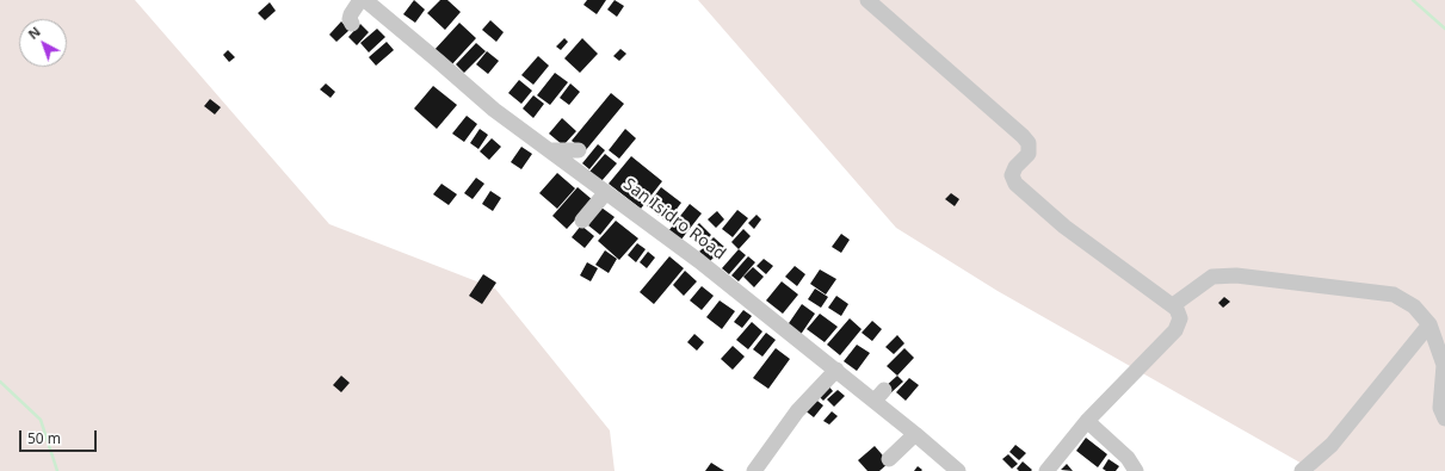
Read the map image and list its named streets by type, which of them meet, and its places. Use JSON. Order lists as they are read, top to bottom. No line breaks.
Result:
{"streets":{"street":["San Isidro Road"]},"scale_bar":"50 m","north":"top left"}
